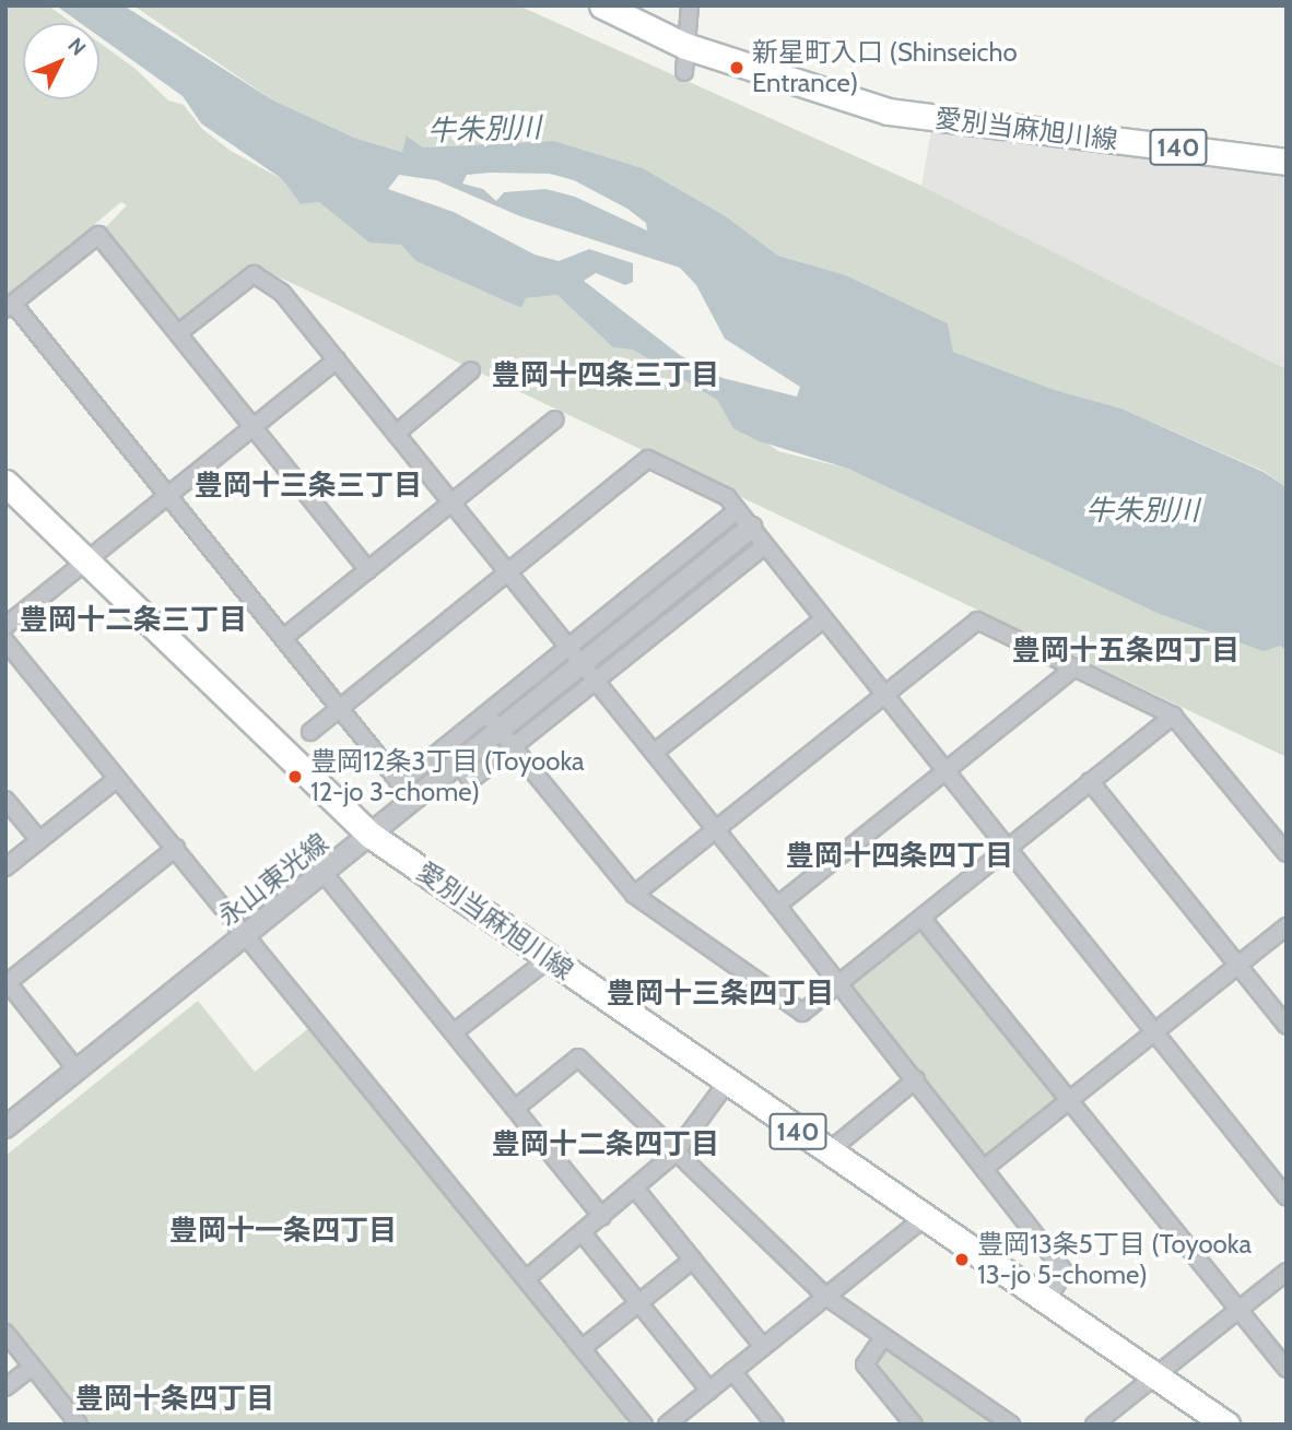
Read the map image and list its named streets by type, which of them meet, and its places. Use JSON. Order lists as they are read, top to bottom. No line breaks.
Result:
{"streets":{"main road":["愛別当麻旭川線","140"],"street":["永山東光線"]},"crossings":[["愛別当麻旭川線","永山東光線"]],"districts":["豊岡十四条三丁目","豊岡十三条三丁目","豊岡十二条三丁目","豊岡十五条四丁目","豊岡十四条四丁目","豊岡十三条四丁目","豊岡十二条四丁目","豊岡十一条四丁目","豊岡十条四丁目"],"water":["牛朱別川"],"places":["新星町入口 (Shinseicho Entrance)","豊岡12条3丁目 (Toyooka 12-jo 3-chome)","豊岡13条5丁目 (Toyooka 13-jo 5-chome)"],"north":"top right"}
